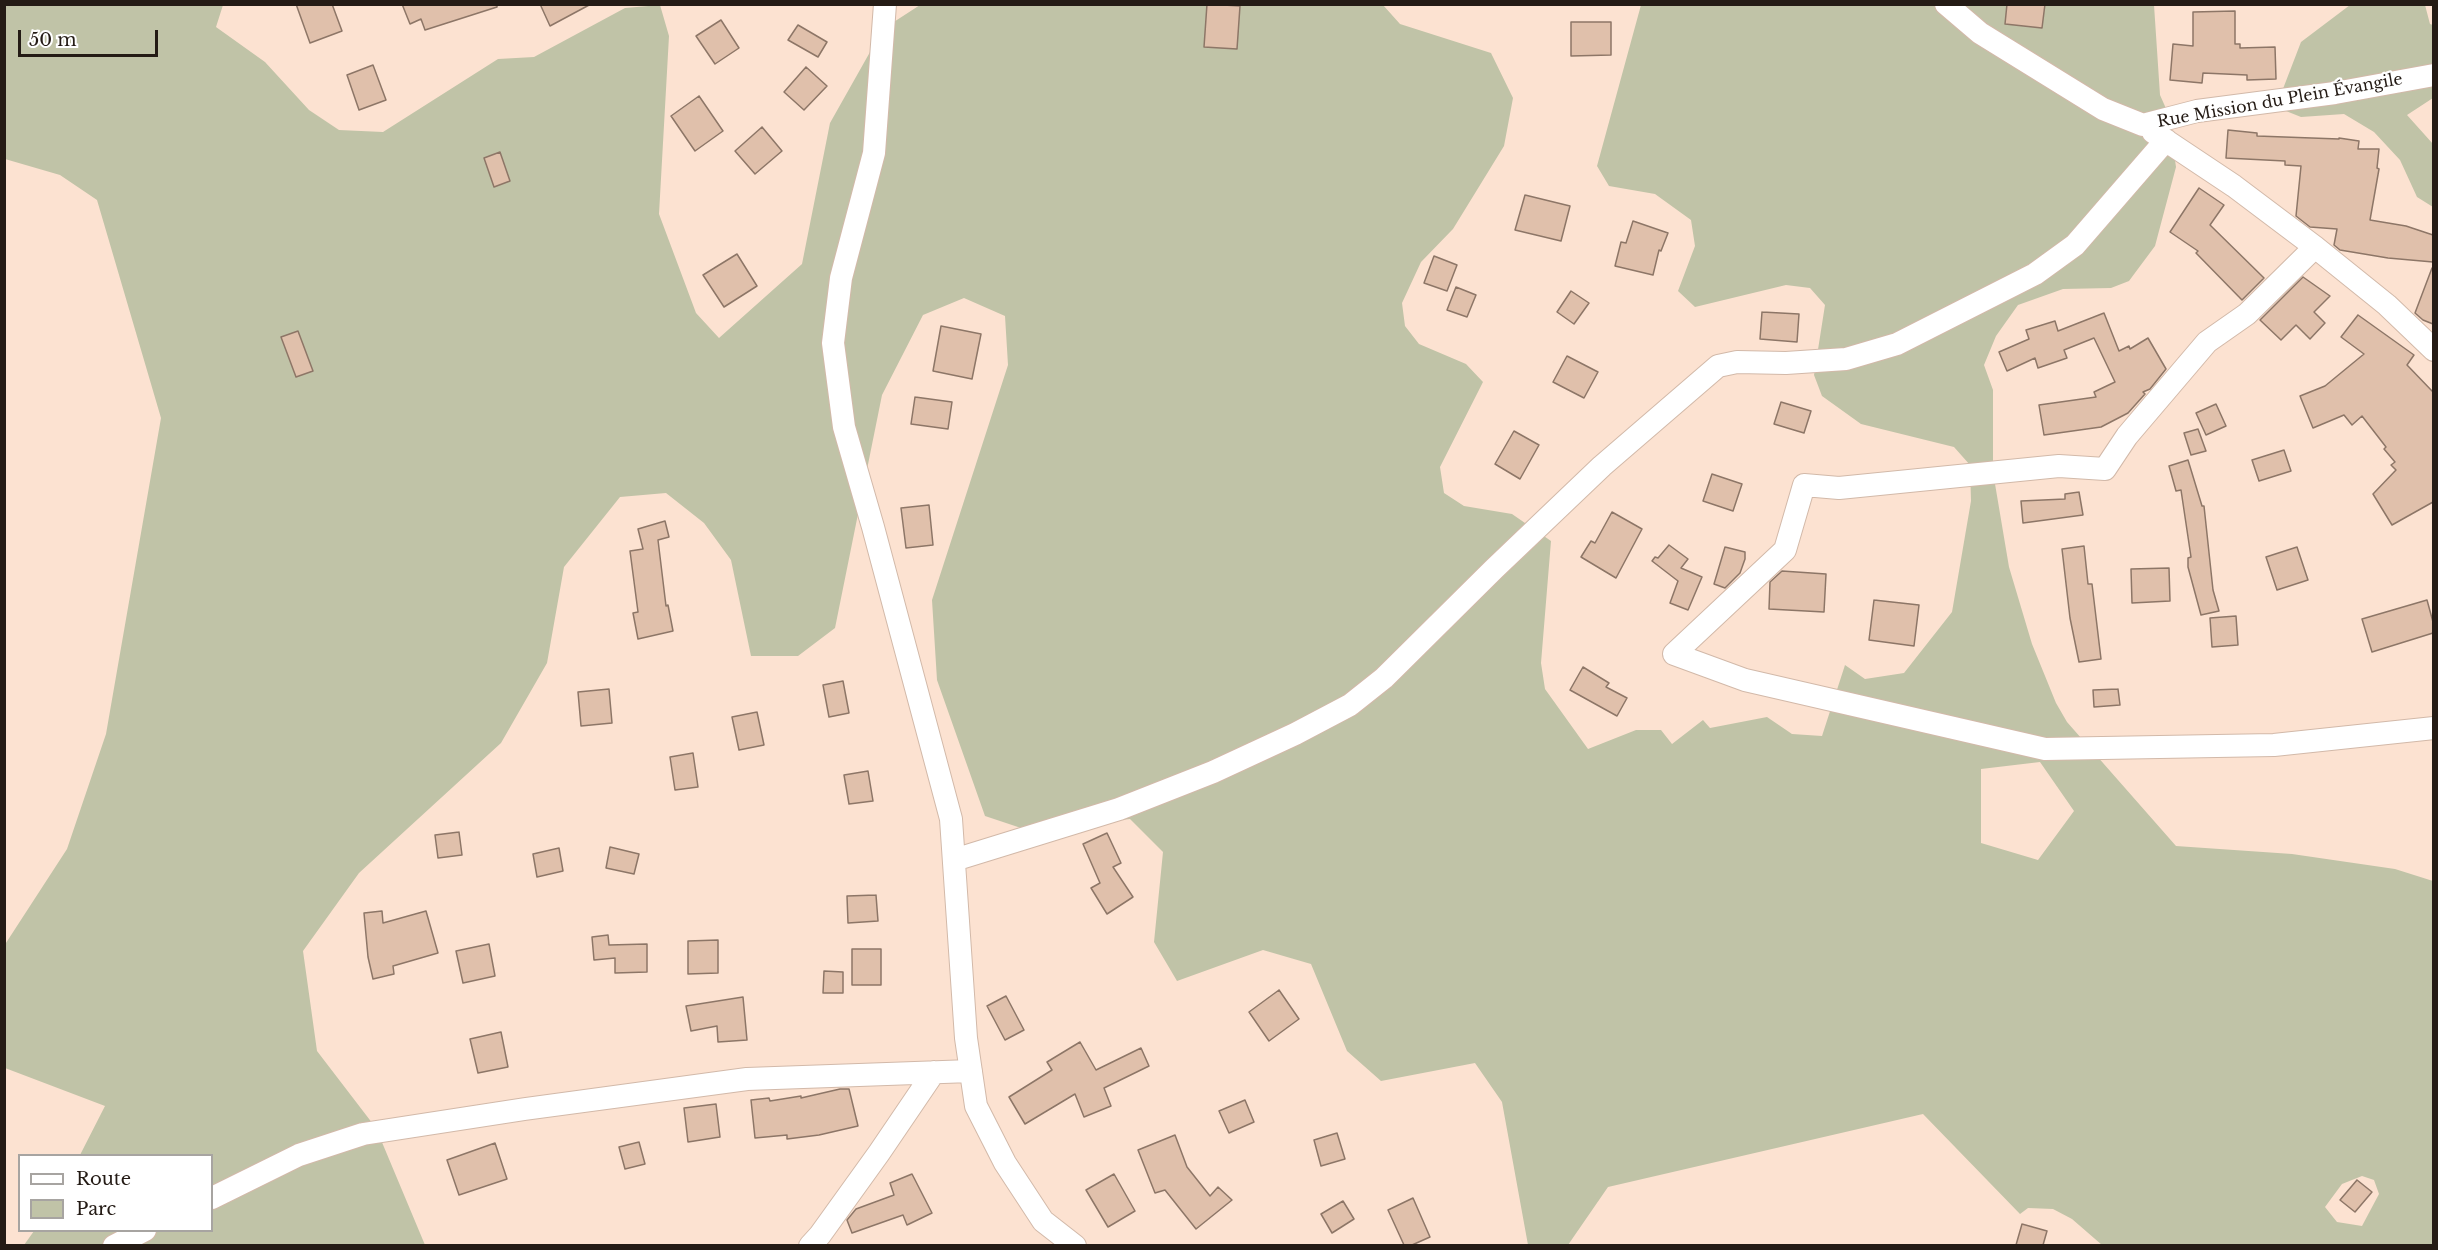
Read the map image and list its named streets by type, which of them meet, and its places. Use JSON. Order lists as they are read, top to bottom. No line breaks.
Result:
{"streets":{"street":["Rue Mission du Plein Évangile"]},"legend":["Route","Parc"],"scale_bar":"50 m"}
